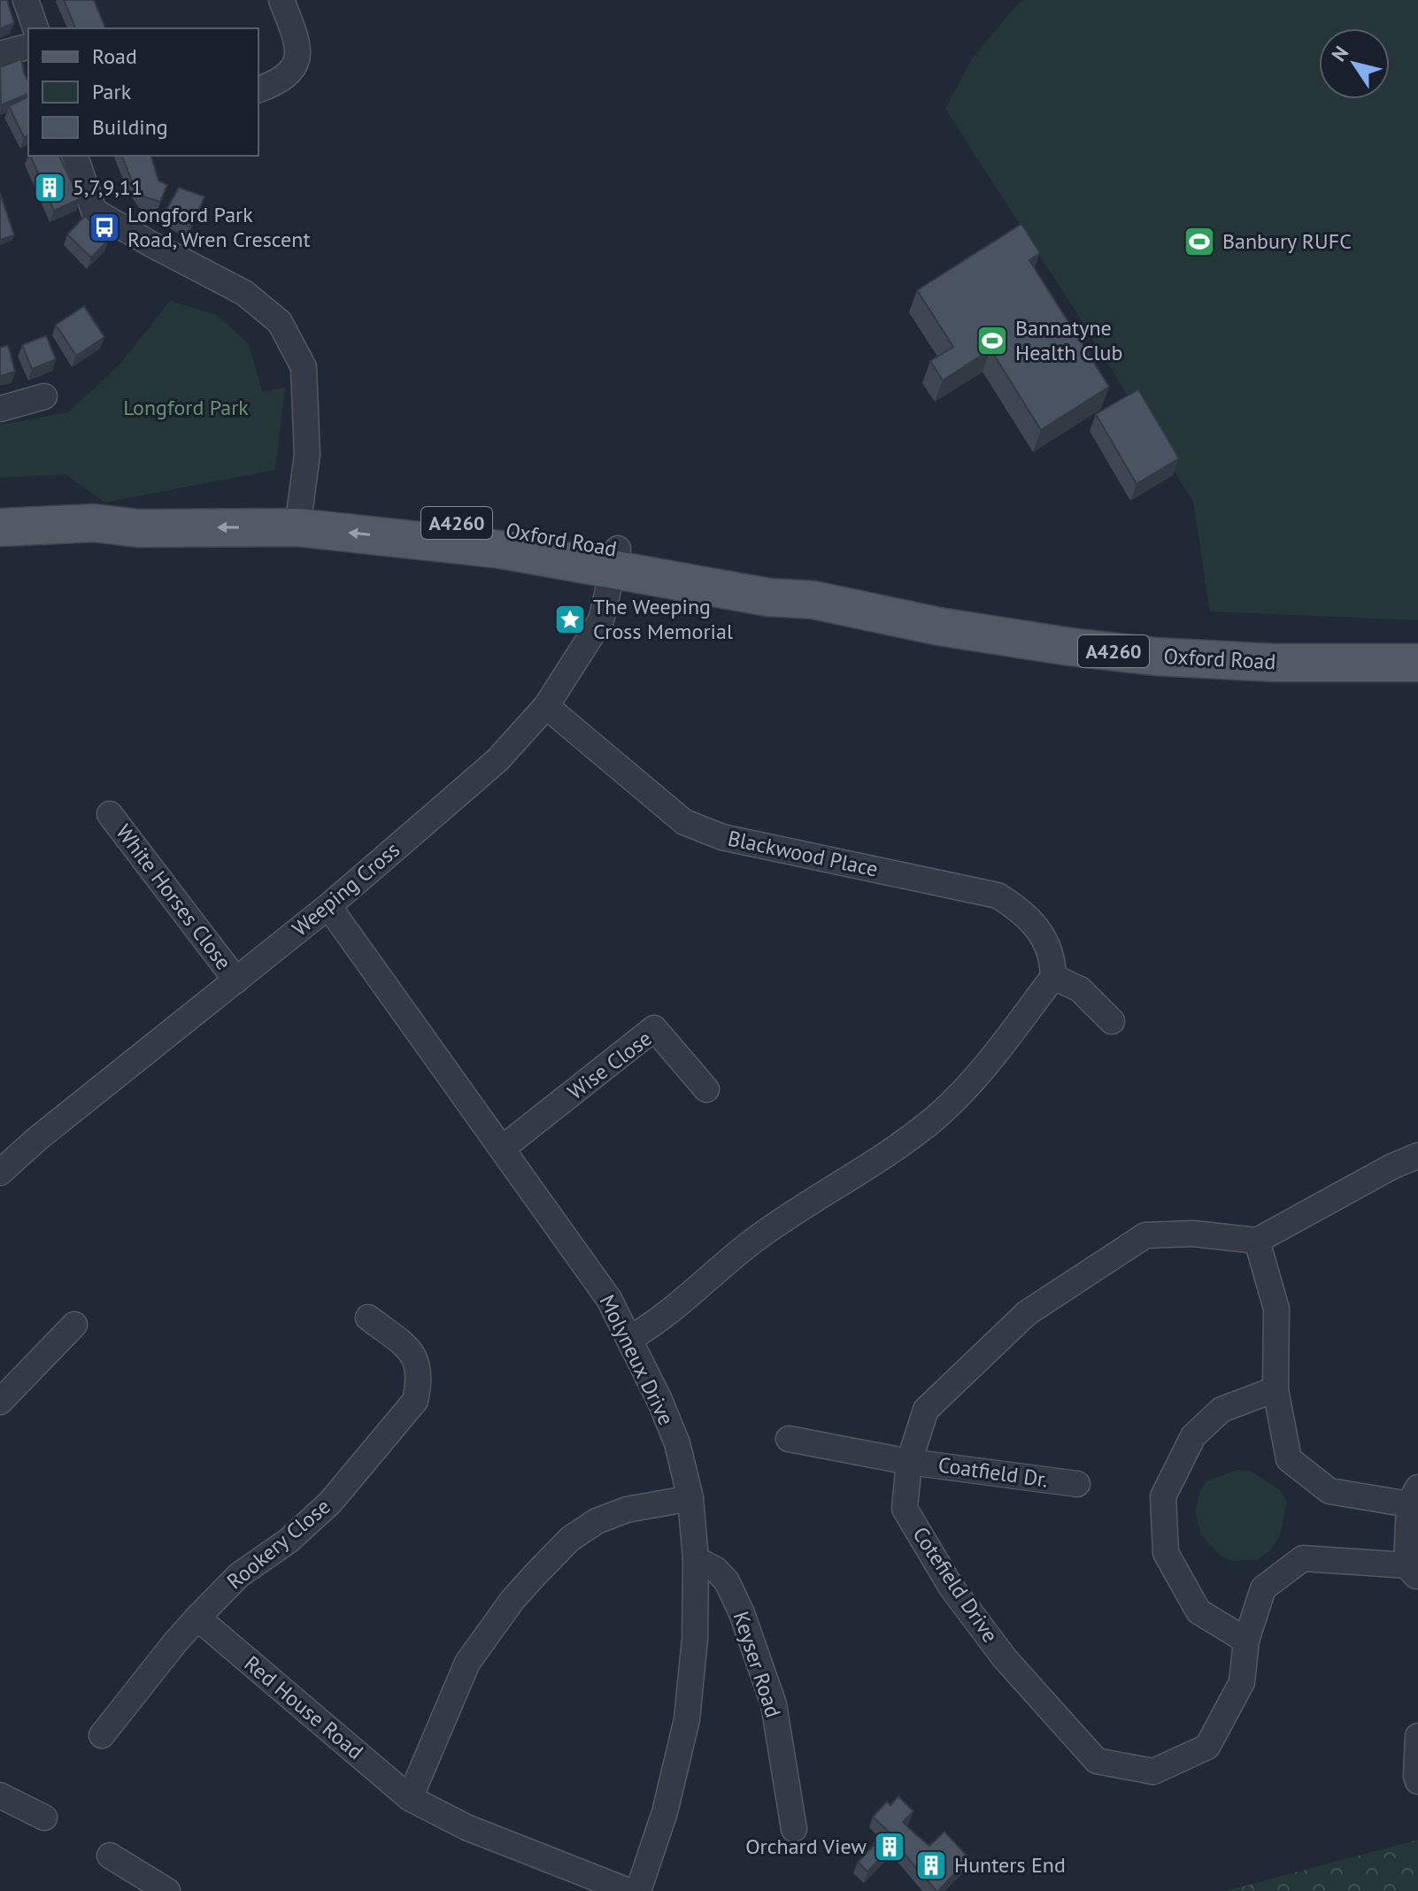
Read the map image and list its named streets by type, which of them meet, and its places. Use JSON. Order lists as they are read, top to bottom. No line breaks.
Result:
{"streets":{"main road":["A4260","Oxford Road"],"street":["Blackwood Place","Weeping Cross","White Horses Close","Wise Close","Molyneux Drive","Coatfield Dr.","Rookery Close","Cotefield Drive","Keyser Road","Red House Road"]},"crossings":[["Oxford Road","Weeping Cross"],["Blackwood Place","Weeping Cross"],["Weeping Cross","White Horses Close"],["Weeping Cross","Molyneux Drive"],["Wise Close","Molyneux Drive"],["Molyneux Drive","Keyser Road"],["Coatfield Dr.","Cotefield Drive"],["Rookery Close","Red House Road"]],"parks":["Longford Park"],"places":{"building":["5,7,9,11","Orchard View","Hunters End"],"bus stop":["Longford Park Road, Wren Crescent"],"sports":["Banbury RUFC","Bannatyne Health Club"],"place":["The Weeping Cross Memorial"]},"legend":["Road","Park","Building"],"north":"top left"}
